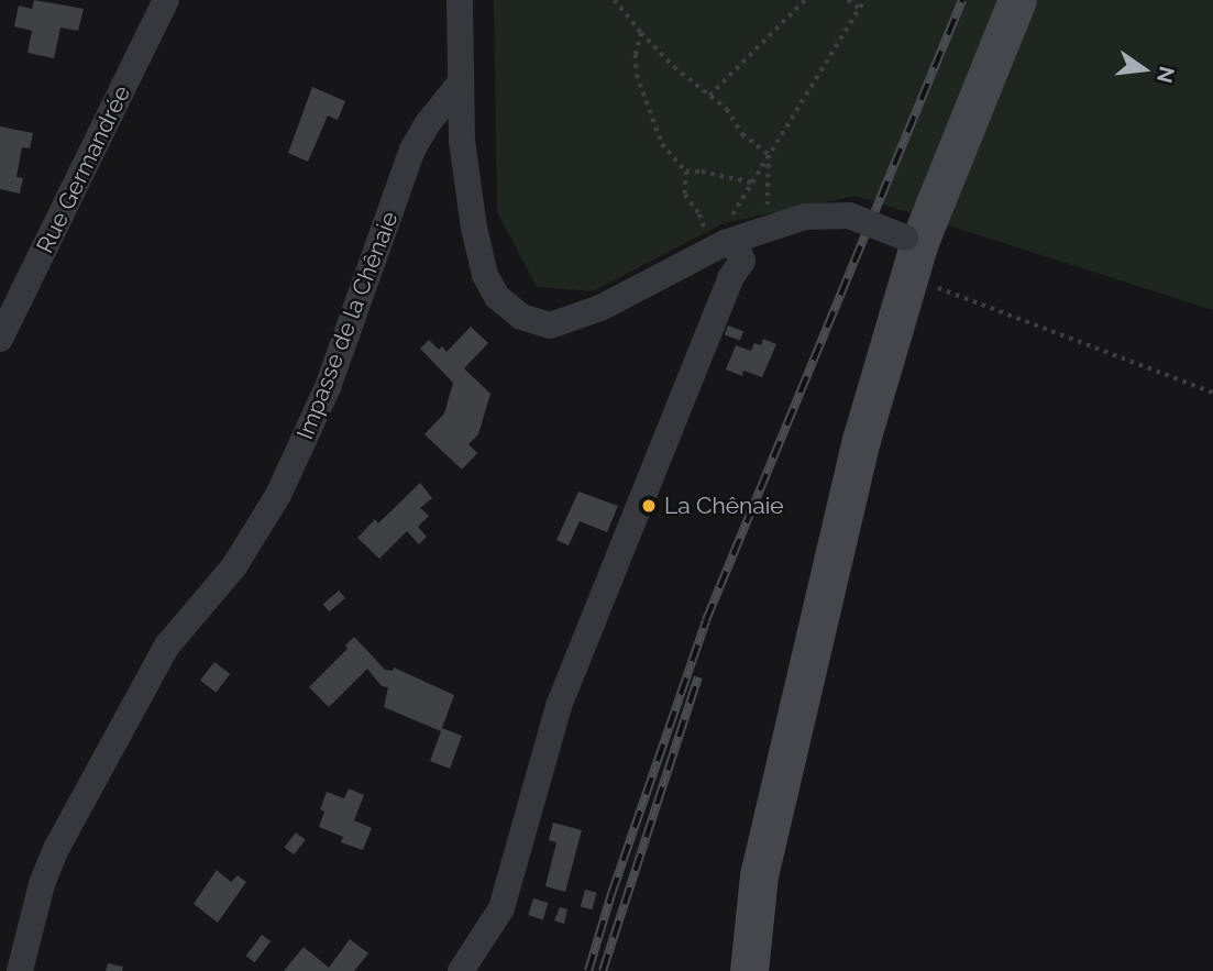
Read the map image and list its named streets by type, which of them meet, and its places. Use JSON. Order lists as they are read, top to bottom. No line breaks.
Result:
{"streets":{"street":["Rue Germandrée","Impasse de la Chênaie"]},"places":["La Chênaie"],"north":"right"}
